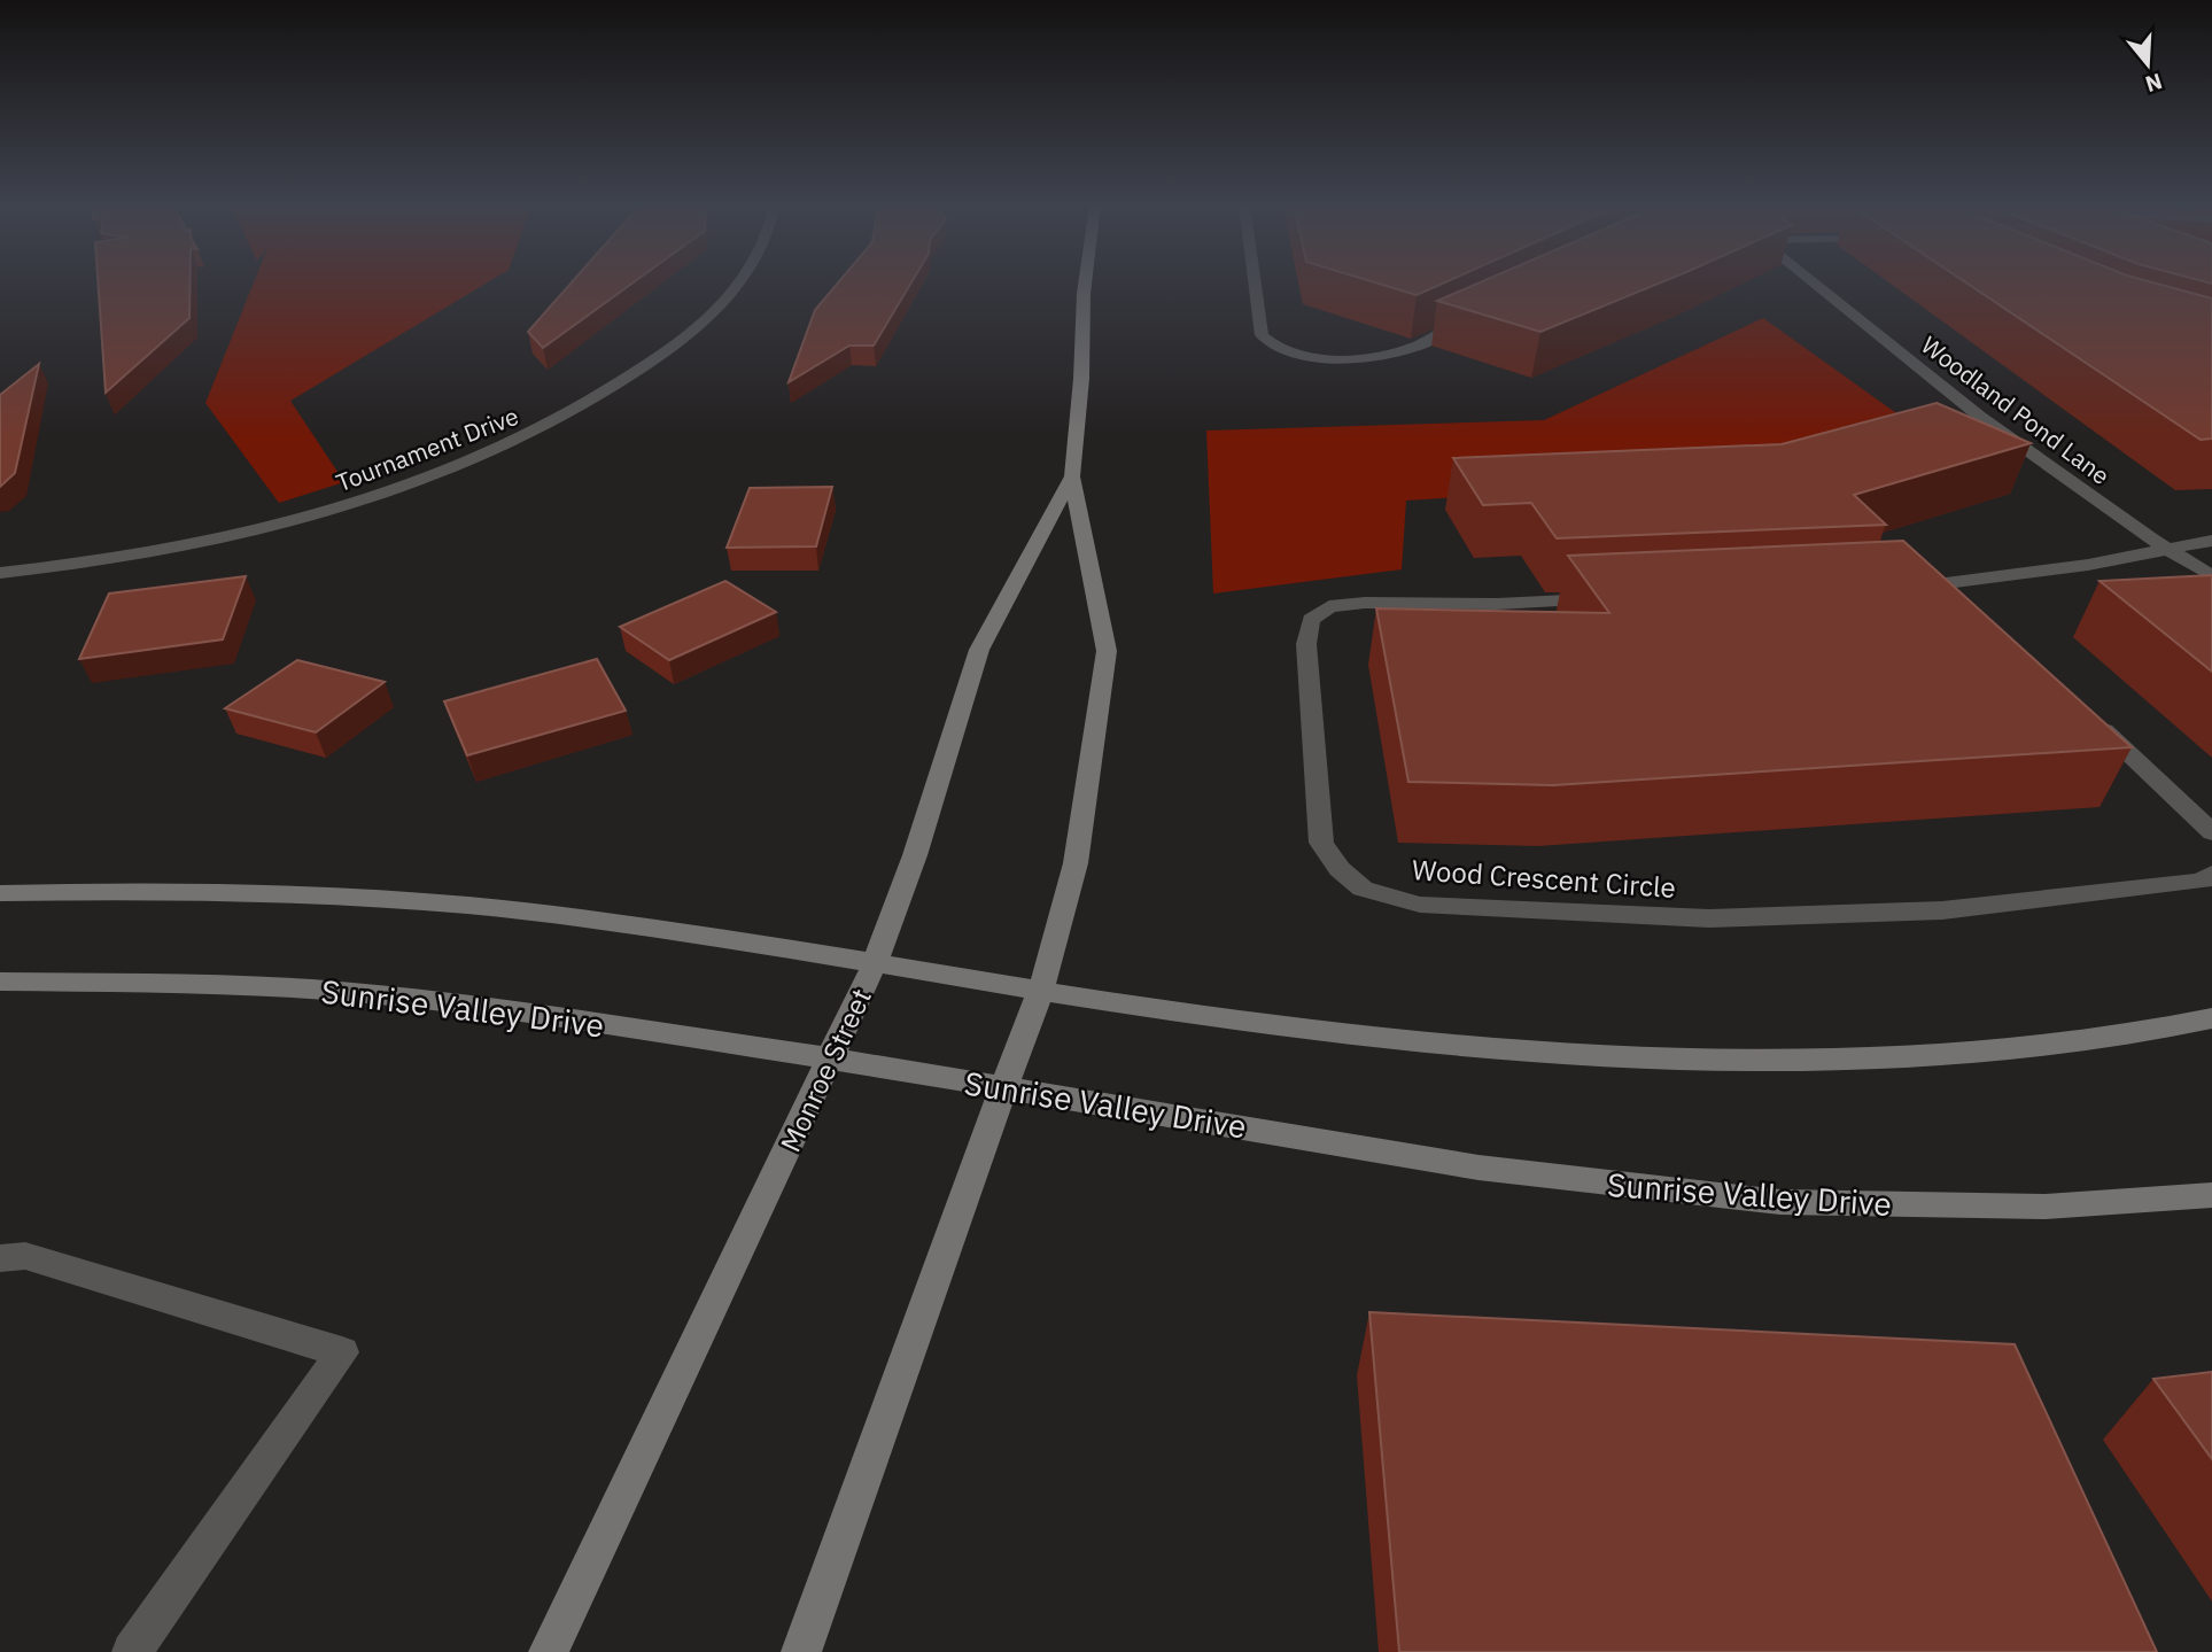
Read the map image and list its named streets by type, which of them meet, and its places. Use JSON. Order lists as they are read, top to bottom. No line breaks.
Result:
{"streets":{"main road":["Sunrise Valley Drive","Monroe Street"],"street":["Woodland Pond Lane","Tournament Drive","Wood Crescent Circle"]},"crossings":[["Sunrise Valley Drive","Monroe Street"]],"north":"bottom"}
